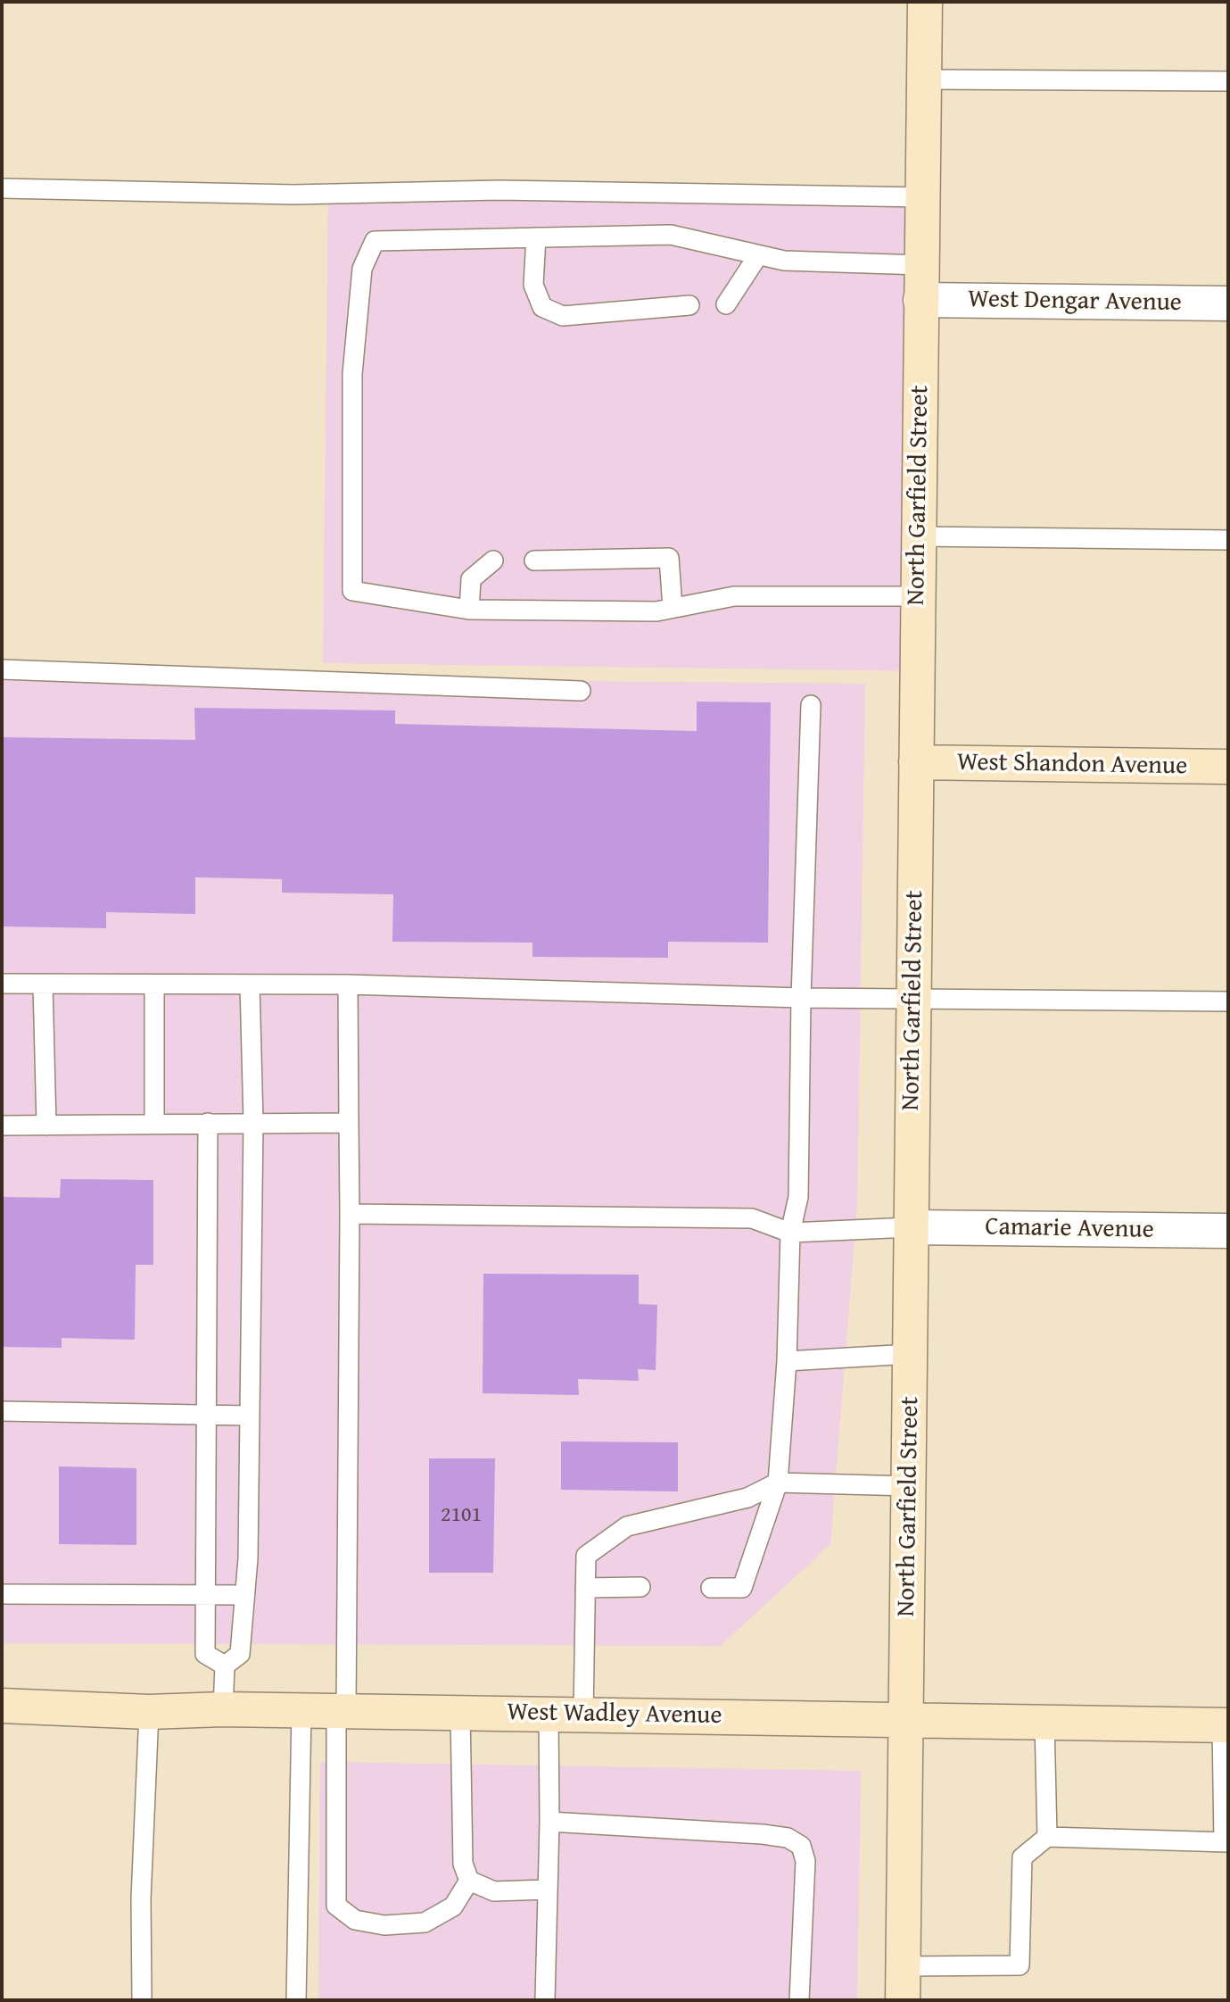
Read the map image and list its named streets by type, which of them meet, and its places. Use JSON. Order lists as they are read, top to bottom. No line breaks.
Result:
{"streets":{"main road":["North Garfield Street","West Shandon Avenue","West Wadley Avenue"],"street":["West Dengar Avenue","Camarie Avenue"]},"crossings":[["West Dengar Avenue","North Garfield Street"],["North Garfield Street","West Shandon Avenue"],["North Garfield Street","Camarie Avenue"],["North Garfield Street","West Wadley Avenue"]],"house_numbers":["2101"]}
